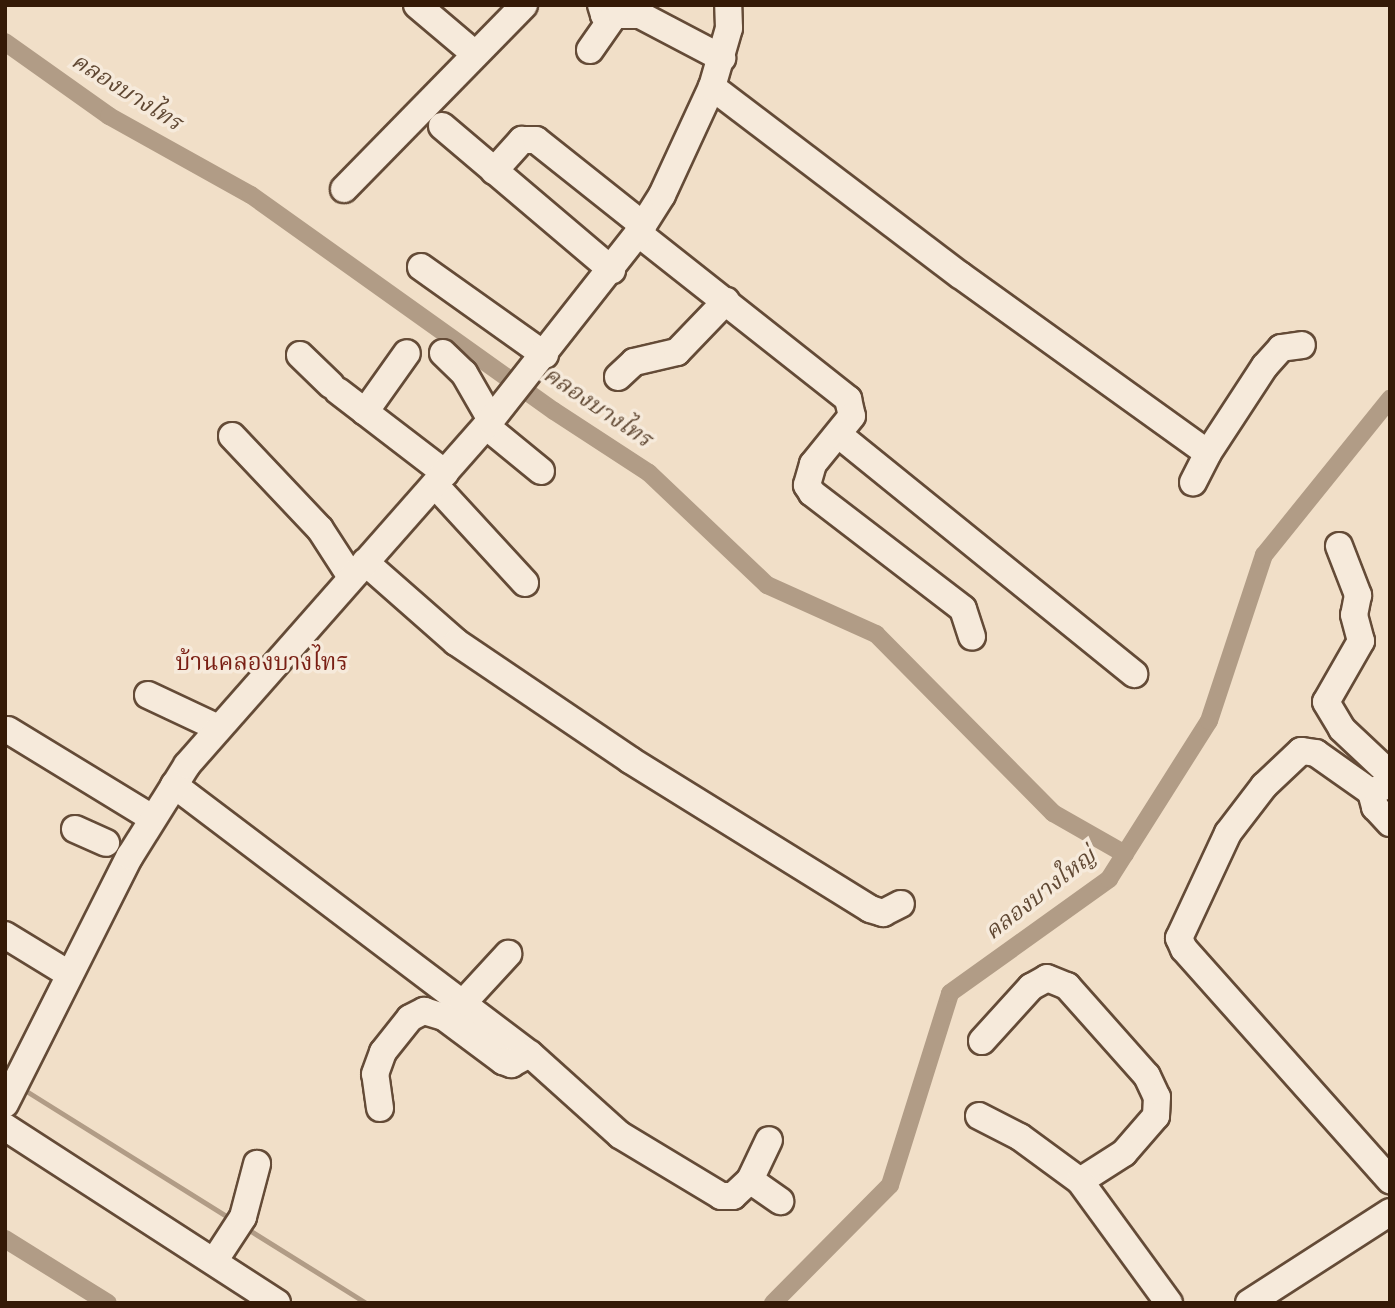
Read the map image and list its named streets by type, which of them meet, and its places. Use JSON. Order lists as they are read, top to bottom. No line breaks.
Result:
{"districts":["บ้านคลองบางไทร"],"water":["คลองบางไทร","คลองบางใหญ่"]}
